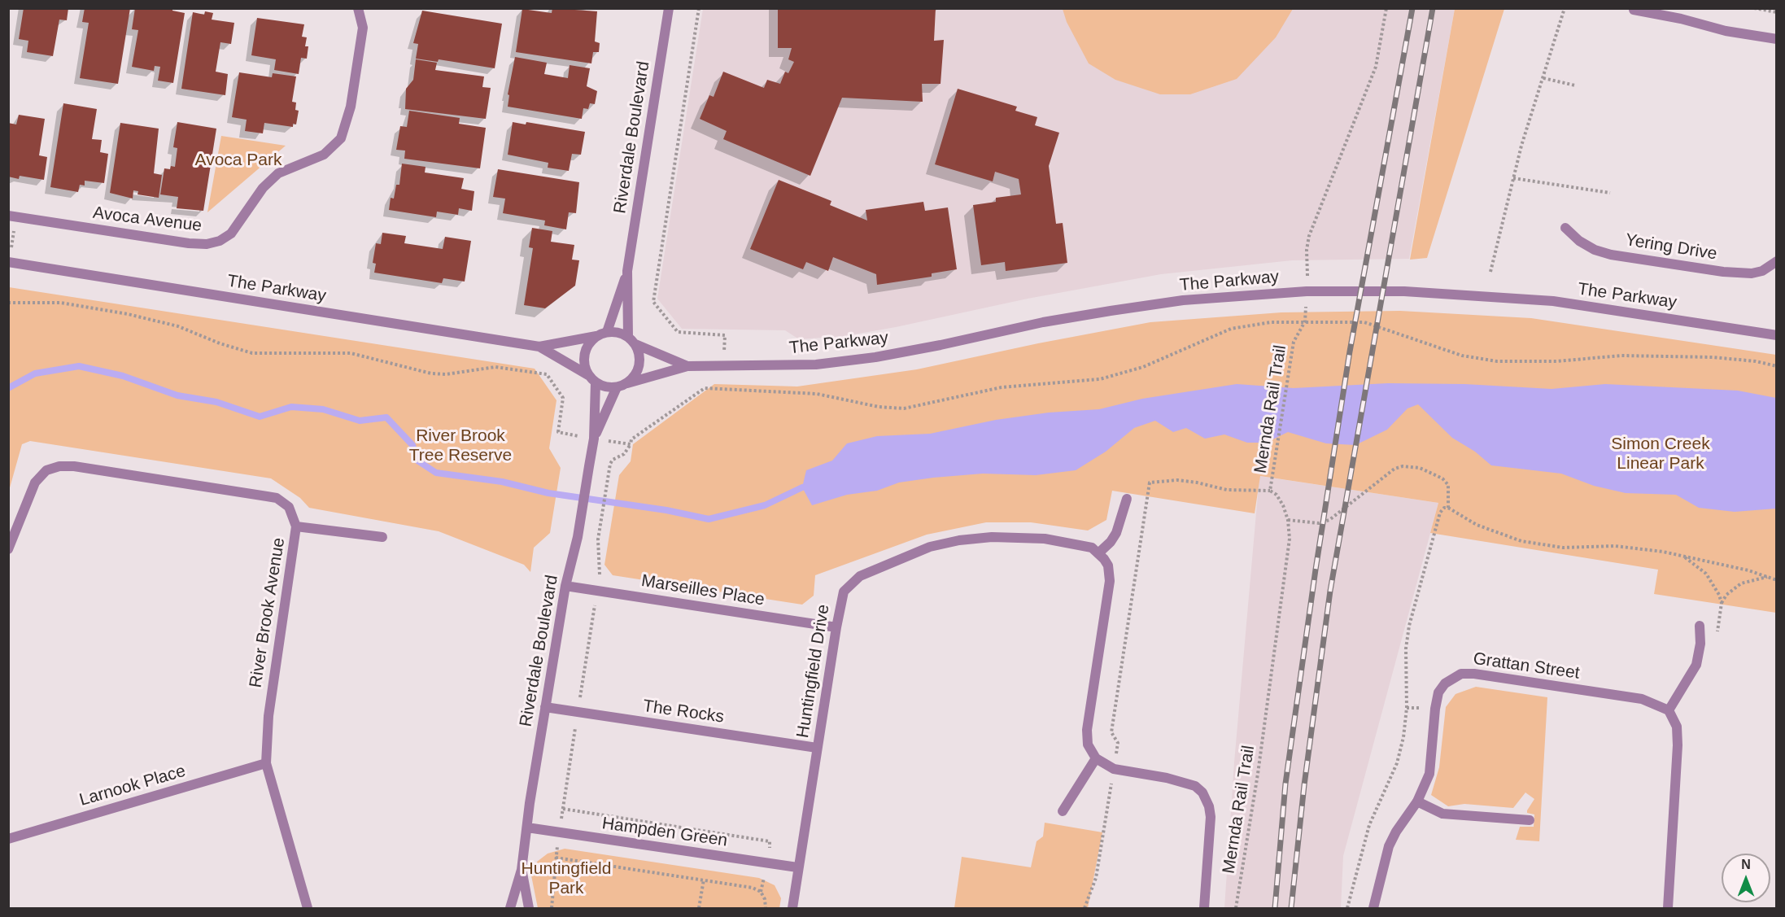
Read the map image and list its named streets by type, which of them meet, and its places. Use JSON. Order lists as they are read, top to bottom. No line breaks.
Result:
{"streets":{"street":["Riverdale Boulevard","Avoca Avenue","Yering Drive","The Parkway","Marseilles Place","River Brook Avenue","Grattan Street","Huntingfield Drive","The Rocks","Larnook Place","Hampden Green"],"path":["Mernda Rail Trail"]},"crossings":[["Riverdale Boulevard","The Parkway"],["Riverdale Boulevard","Marseilles Place"],["Riverdale Boulevard","The Rocks"],["Riverdale Boulevard","Hampden Green"],["The Parkway","Mernda Rail Trail"],["Marseilles Place","Huntingfield Drive"],["River Brook Avenue","Larnook Place"],["Huntingfield Drive","The Rocks"],["Huntingfield Drive","Hampden Green"]],"parks":["Avoca Park","River Brook Tree Reserve","Simon Creek Linear Park","Huntingfield Park"],"north":"top"}
